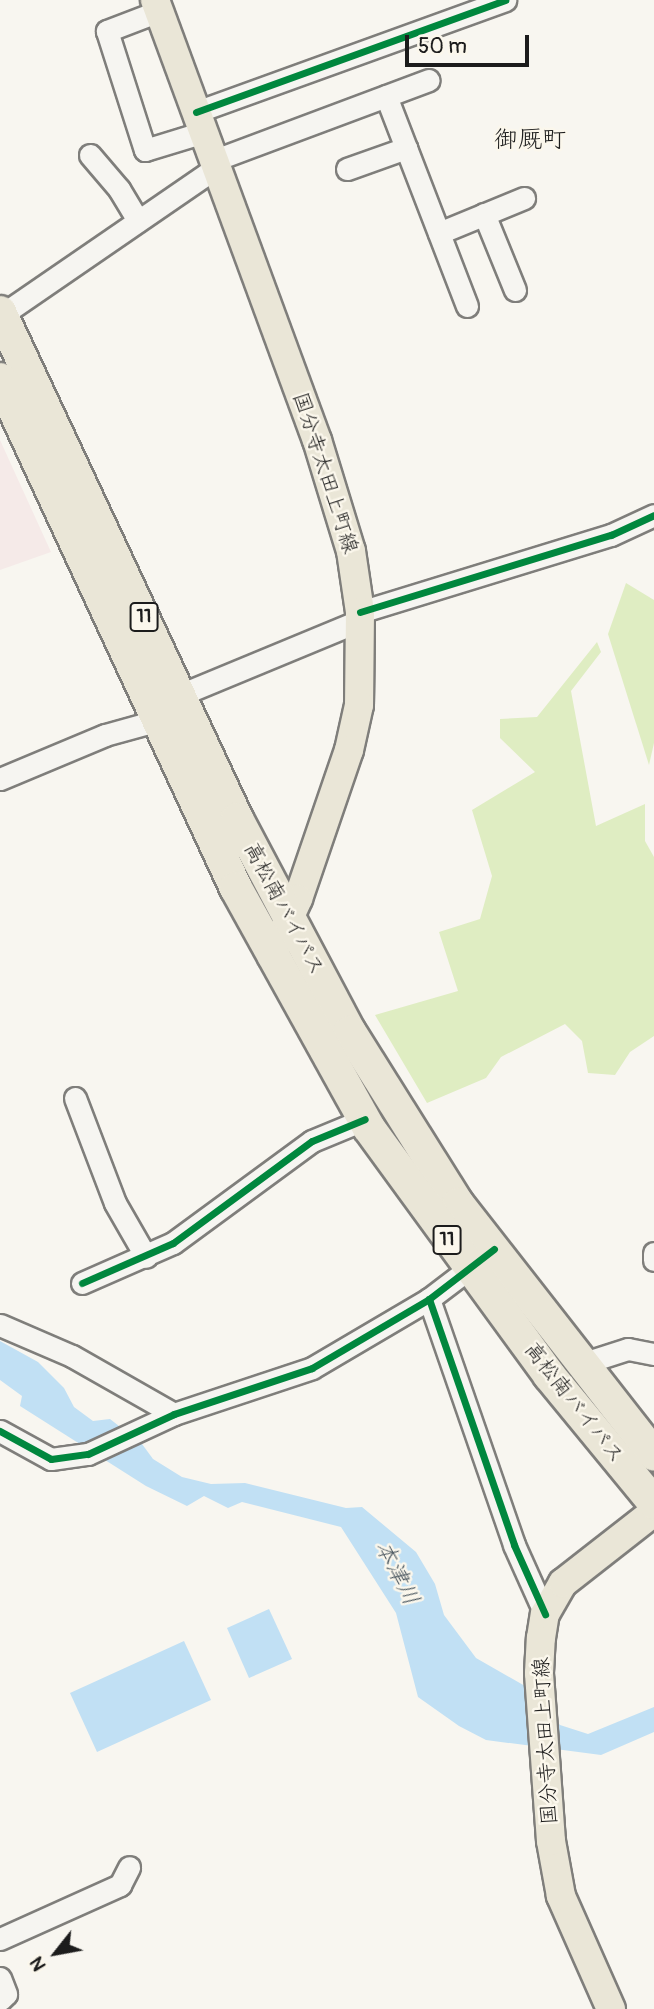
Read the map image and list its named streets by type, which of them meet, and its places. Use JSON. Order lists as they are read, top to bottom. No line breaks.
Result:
{"streets":{"highway":["11","高松南バイパス"],"main road":["国分寺太田上町線"]},"crossings":[["国分寺太田上町線","高松南バイパス"]],"districts":["御厩町"],"water":["本津川"],"scale_bar":"50 m","north":"bottom left"}
